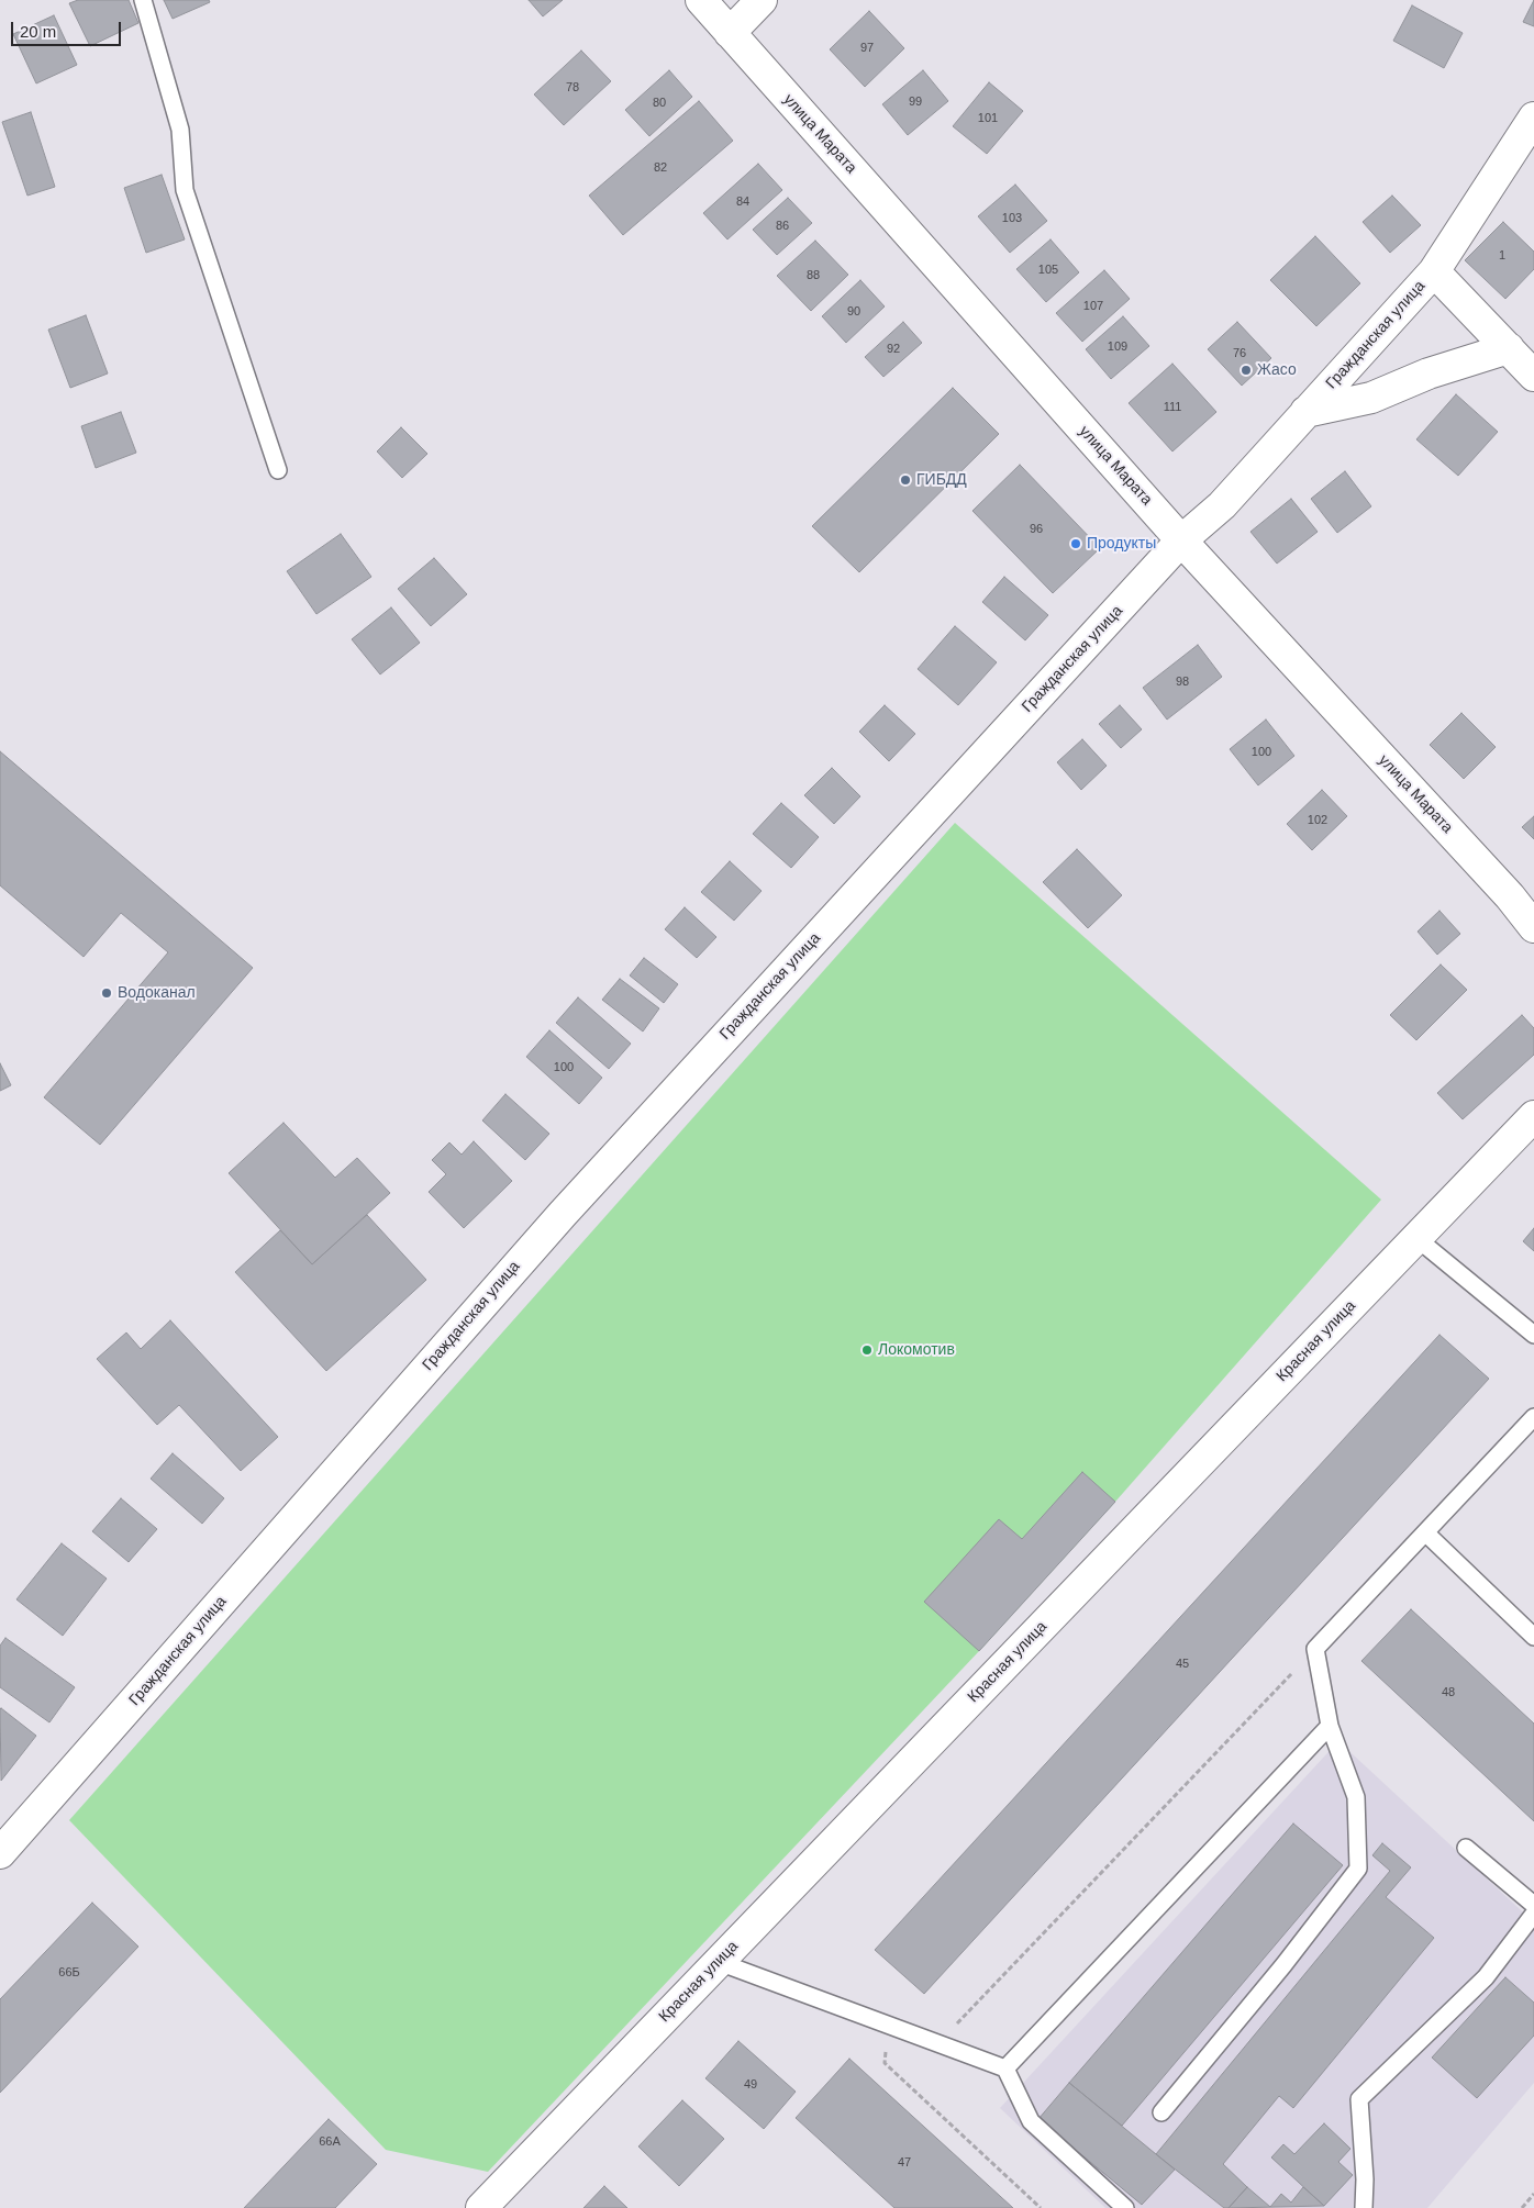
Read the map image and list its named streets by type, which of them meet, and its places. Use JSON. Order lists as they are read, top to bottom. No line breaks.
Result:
{"streets":{"street":["улица Марата","Гражданская улица","Красная улица"]},"crossings":[["улица Марата","Гражданская улица"]],"places":["Жасо","ГИБДД","Продукты","Водоканал","Локомотив"],"house_numbers":["97","78","99","80","101","82","84","103","86","1","105","88","107","90","109","92","76","111","96","98","100","102","100","45","48","66Б","49","66А","47"],"scale_bar":"20 m"}
